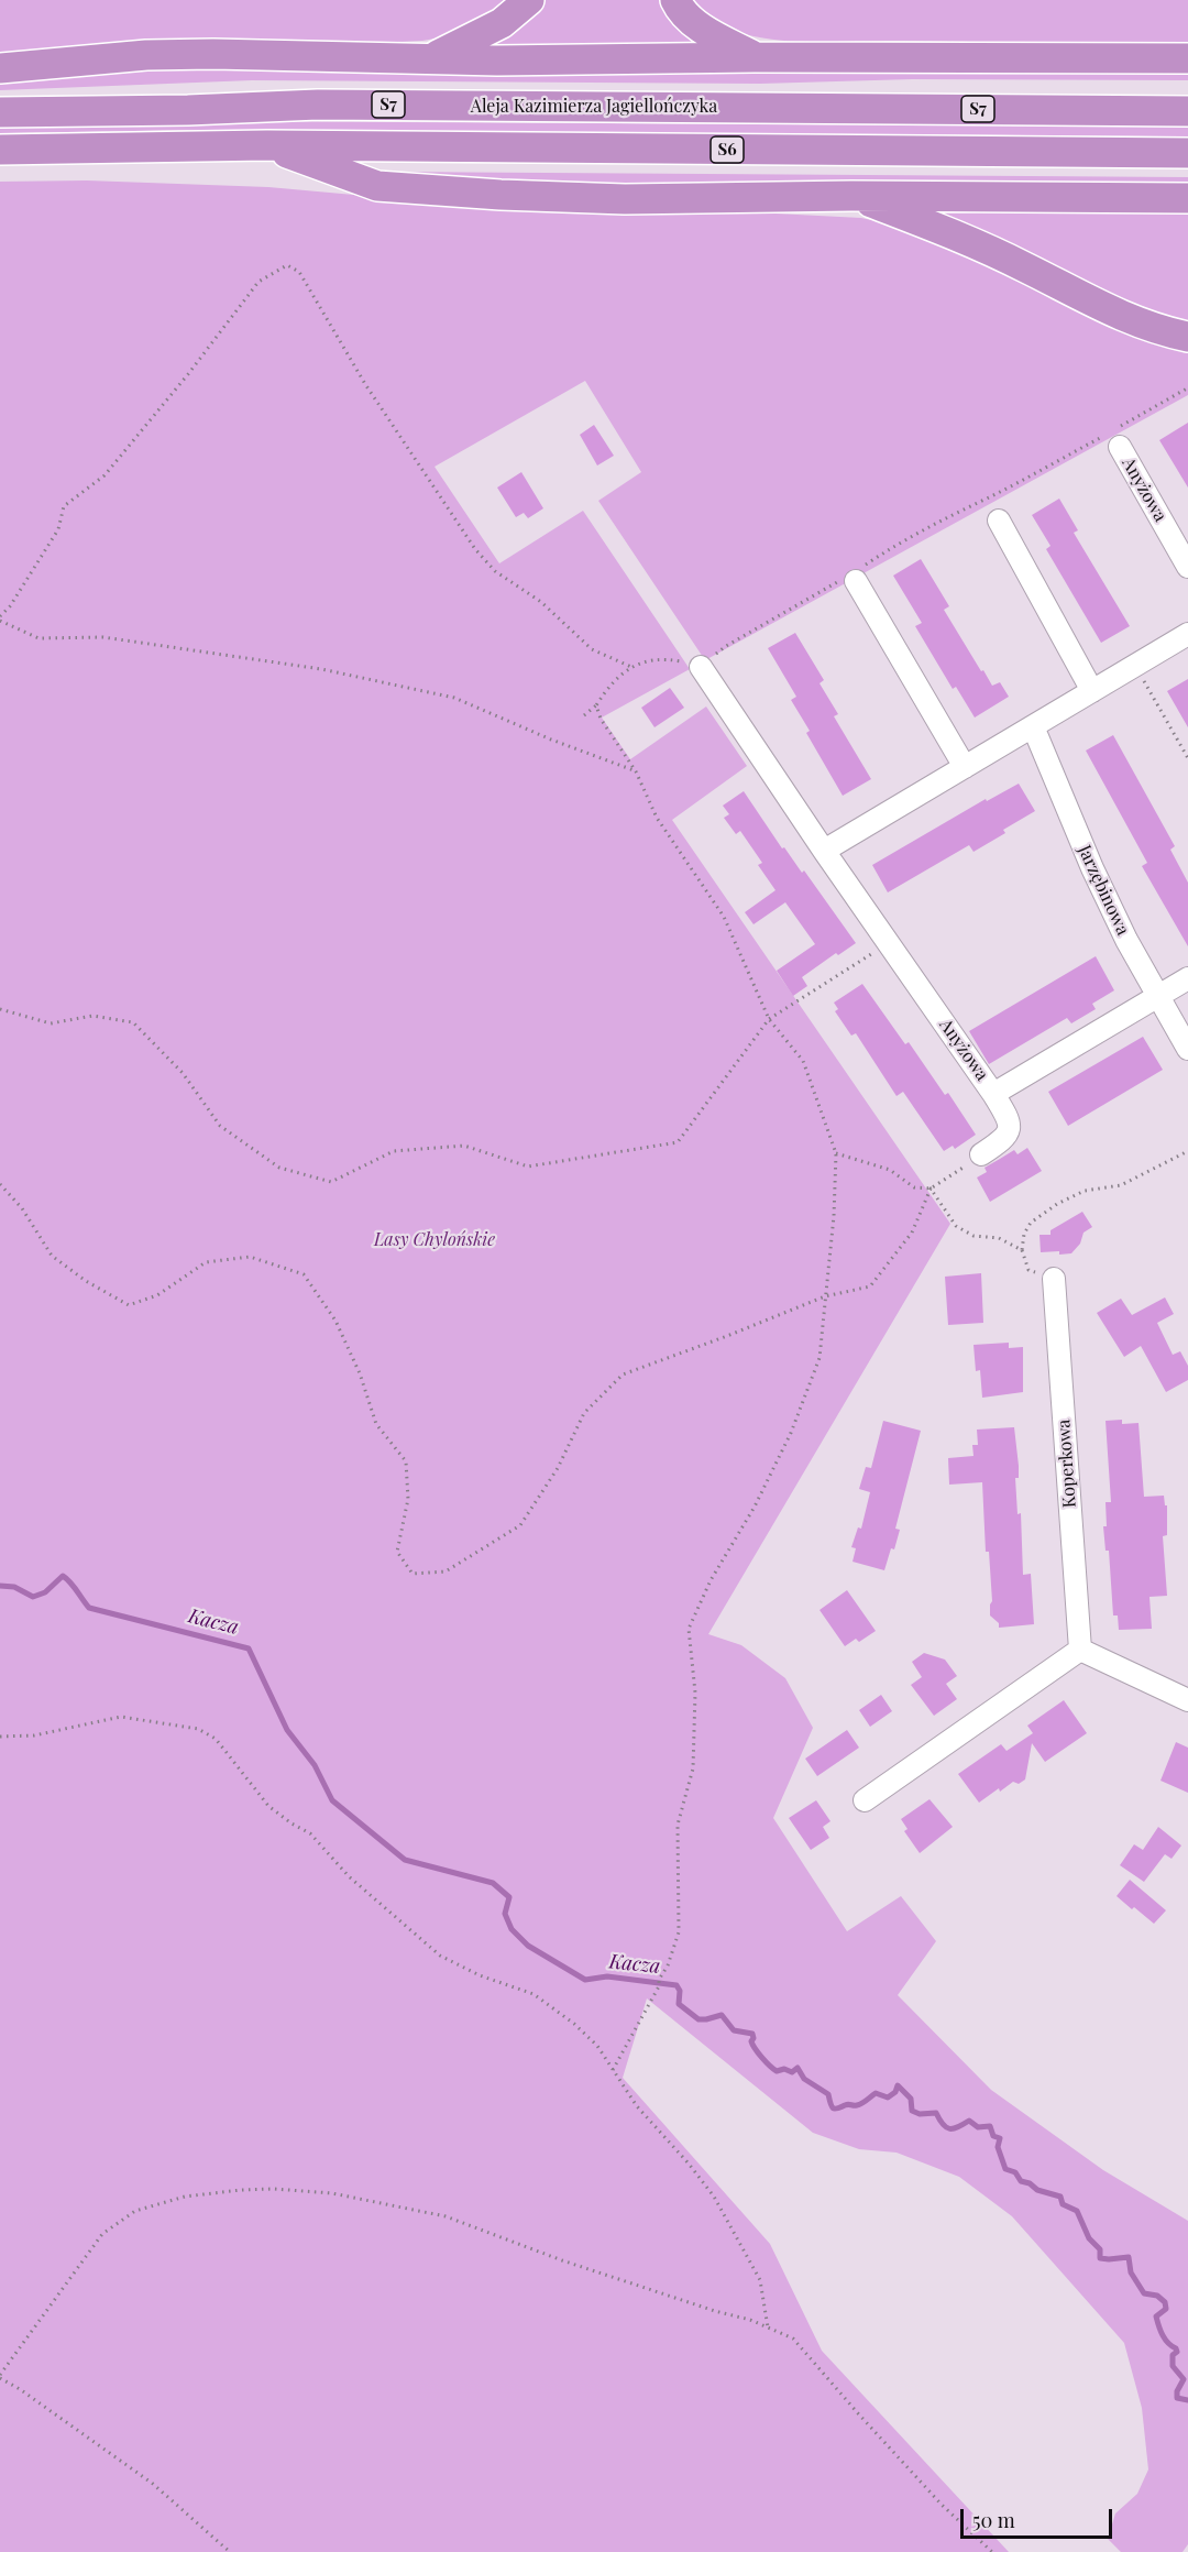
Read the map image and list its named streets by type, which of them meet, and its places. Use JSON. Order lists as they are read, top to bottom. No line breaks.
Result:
{"streets":{"highway":["S7","Aleja Kazimierza Jagiellończyka","S6"],"street":["Anyżowa","Jarzębinowa","Koperkowa"]},"crossings":[["Anyżowa","Jarzębinowa"]],"water":["Kacza"],"parks":["Lasy Chylońskie"],"scale_bar":"50 m"}
